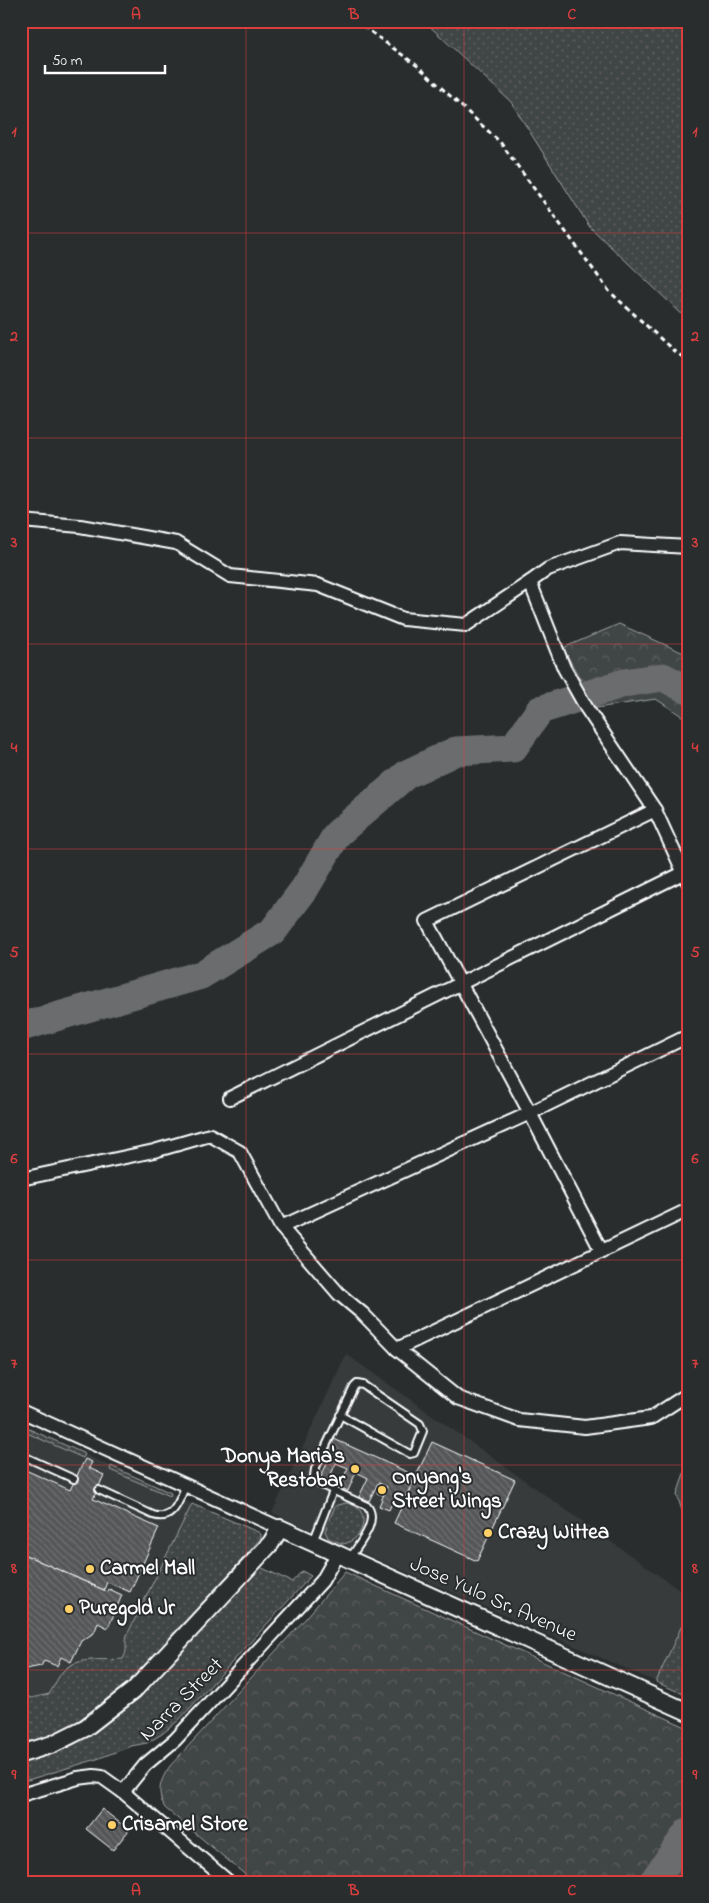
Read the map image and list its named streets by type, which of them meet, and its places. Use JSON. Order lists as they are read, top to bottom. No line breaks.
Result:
{"streets":{"street":["Jose Yulo Sr. Avenue","Narra Street"]},"crossings":[["Jose Yulo Sr. Avenue","Narra Street"]],"places":["Donya Maria's Restobar","Onyang's Street Wings","Crazy Wittea","Carmel Mall","Puregold Jr","Crisamel Store"],"scale_bar":"50 m","grid":{"columns":["A","B","C"],"rows":["1","2","3","4","5","6","7","8","9"]}}
